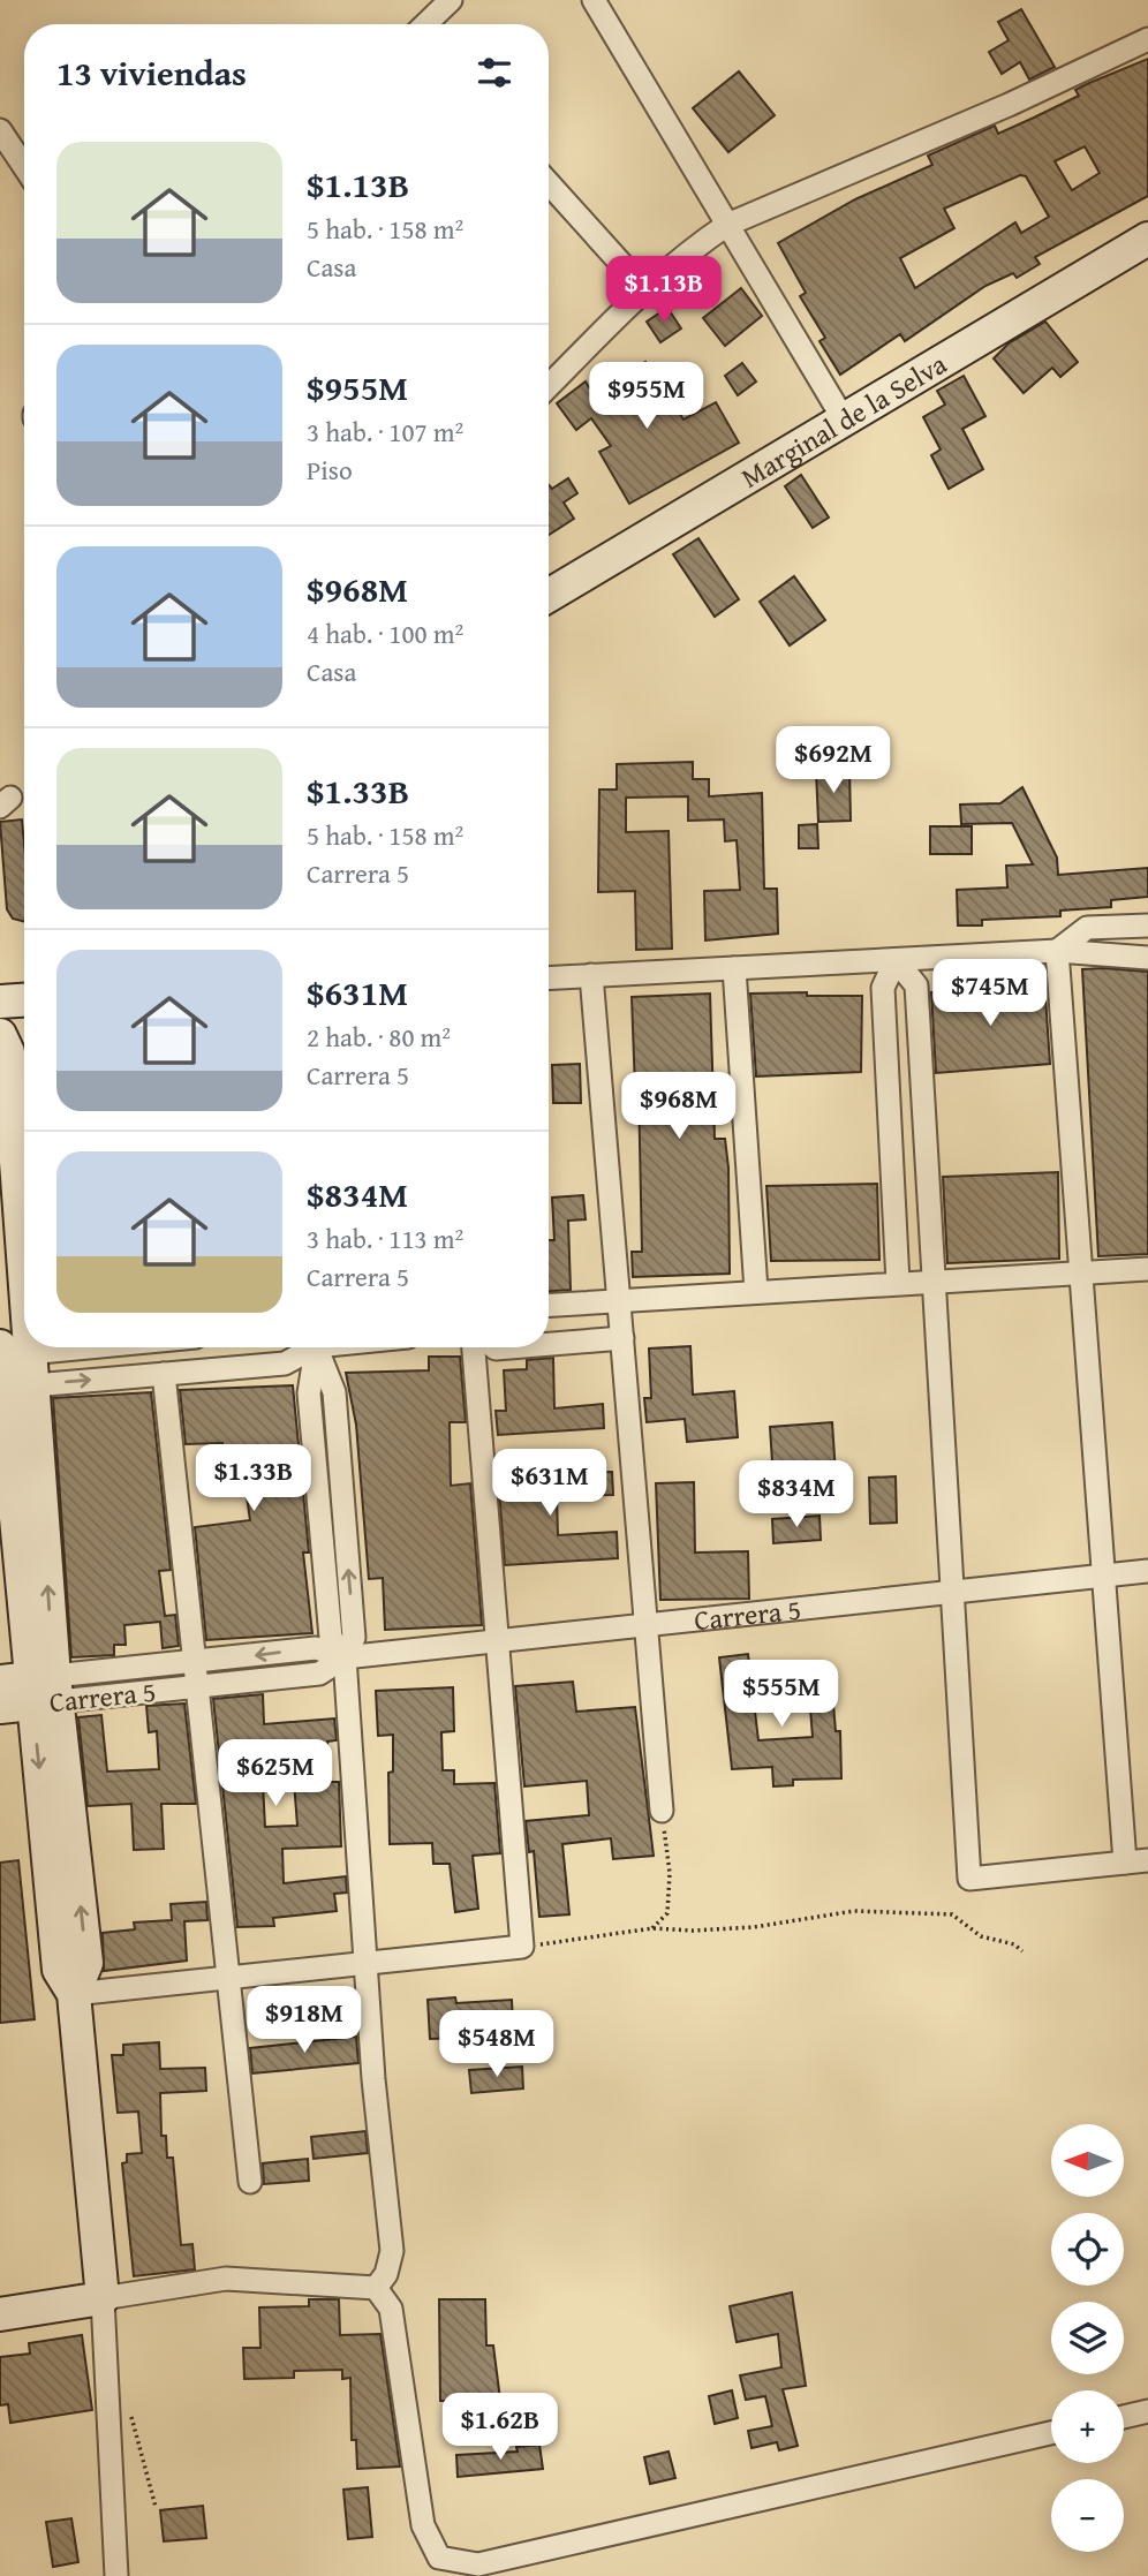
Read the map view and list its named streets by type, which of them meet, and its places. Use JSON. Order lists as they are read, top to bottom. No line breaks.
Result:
{"streets":{"street":["Marginal de la Selva","Carrera 5"]},"north":"left","page":{"heading":"13 viviendas","list":[{"name":"$1.13B","note":"5 hab. · 158 m² · Casa"},{"name":"$955M","note":"3 hab. · 107 m² · Piso"},{"name":"$968M","note":"4 hab. · 100 m² · Casa"},{"name":"$1.33B","note":"5 hab. · 158 m² · Carrera 5"},{"name":"$631M","note":"2 hab. · 80 m² · Carrera 5"},{"name":"$834M","note":"3 hab. · 113 m² · Carrera 5"}],"price":["$1.13B","$955M","$692M","$745M","$968M","$1.33B","$631M","$834M","$555M","$625M","$918M","$548M","$1.62B"],"map_buttons":["+","−"]}}
